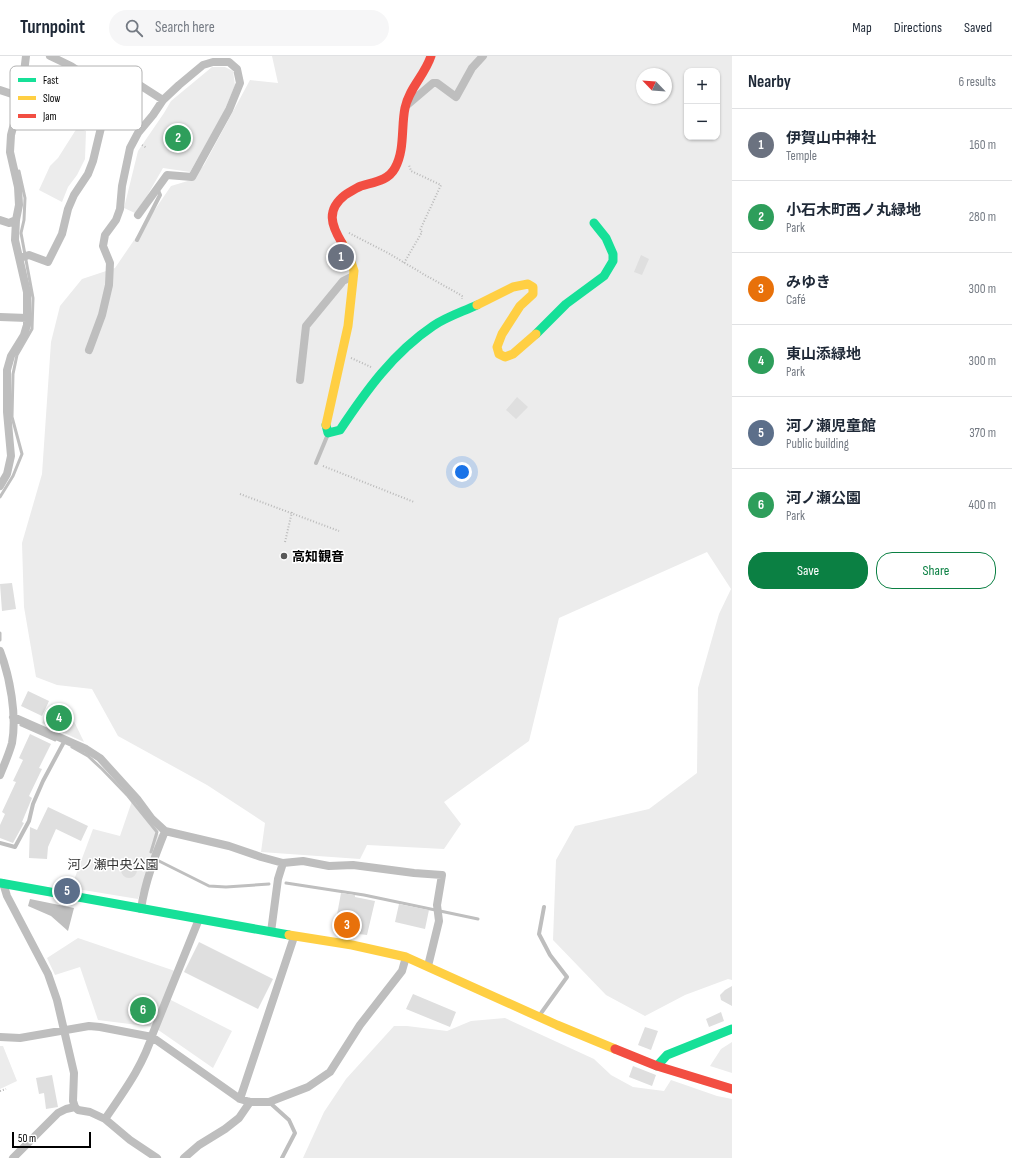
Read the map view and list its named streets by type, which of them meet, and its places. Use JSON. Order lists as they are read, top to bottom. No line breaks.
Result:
{"parks":["河ノ瀬中央公園"],"places":["高知観音"],"legend":["Fast","Slow","Jam"],"scale_bar":"50 m","north":"top left","page":{"header":"Turnpoint","search":"Search here","nav":["Map","Directions","Saved"],"heading":["Nearby","6 results"],"map_buttons":["+","−"],"list":[{"mark":"1","name":"伊賀山中神社","note":"Temple","value":"160 m"},{"mark":"2","name":"小石木町西ノ丸緑地","note":"Park","value":"280 m"},{"mark":"3","name":"みゆき","note":"Café","value":"300 m"},{"mark":"4","name":"東山添緑地","note":"Park","value":"300 m"},{"mark":"5","name":"河ノ瀬児童館","note":"Public building","value":"370 m"},{"mark":"6","name":"河ノ瀬公園","note":"Park","value":"400 m"}],"pins":["2","1","4","5","3","6"],"buttons":["Save","Share"],"scale":"50 m"}}
